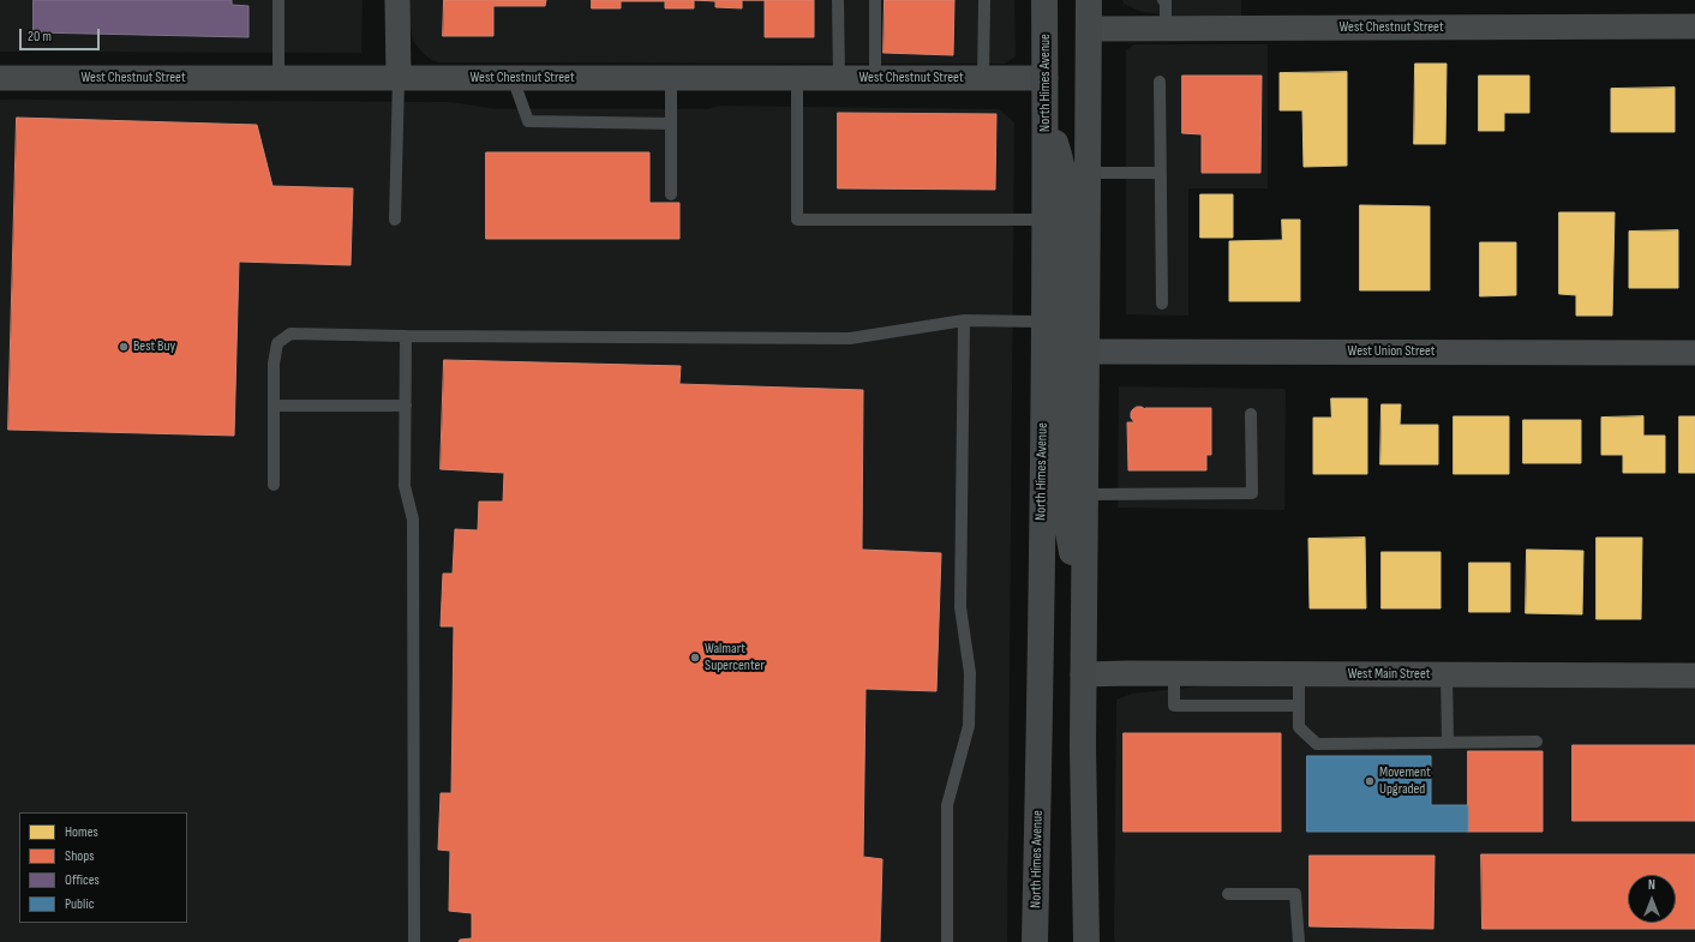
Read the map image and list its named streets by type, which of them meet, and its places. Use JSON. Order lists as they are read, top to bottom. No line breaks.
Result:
{"streets":{"street":["West Chestnut Street","North Himes Avenue","West Union Street","West Main Street"]},"crossings":[["West Chestnut Street","North Himes Avenue"]],"places":["Best Buy","Walmart Supercenter","Movement Upgraded"],"legend":["Homes","Shops","Offices","Public"],"scale_bar":"20 m","north":"top"}
